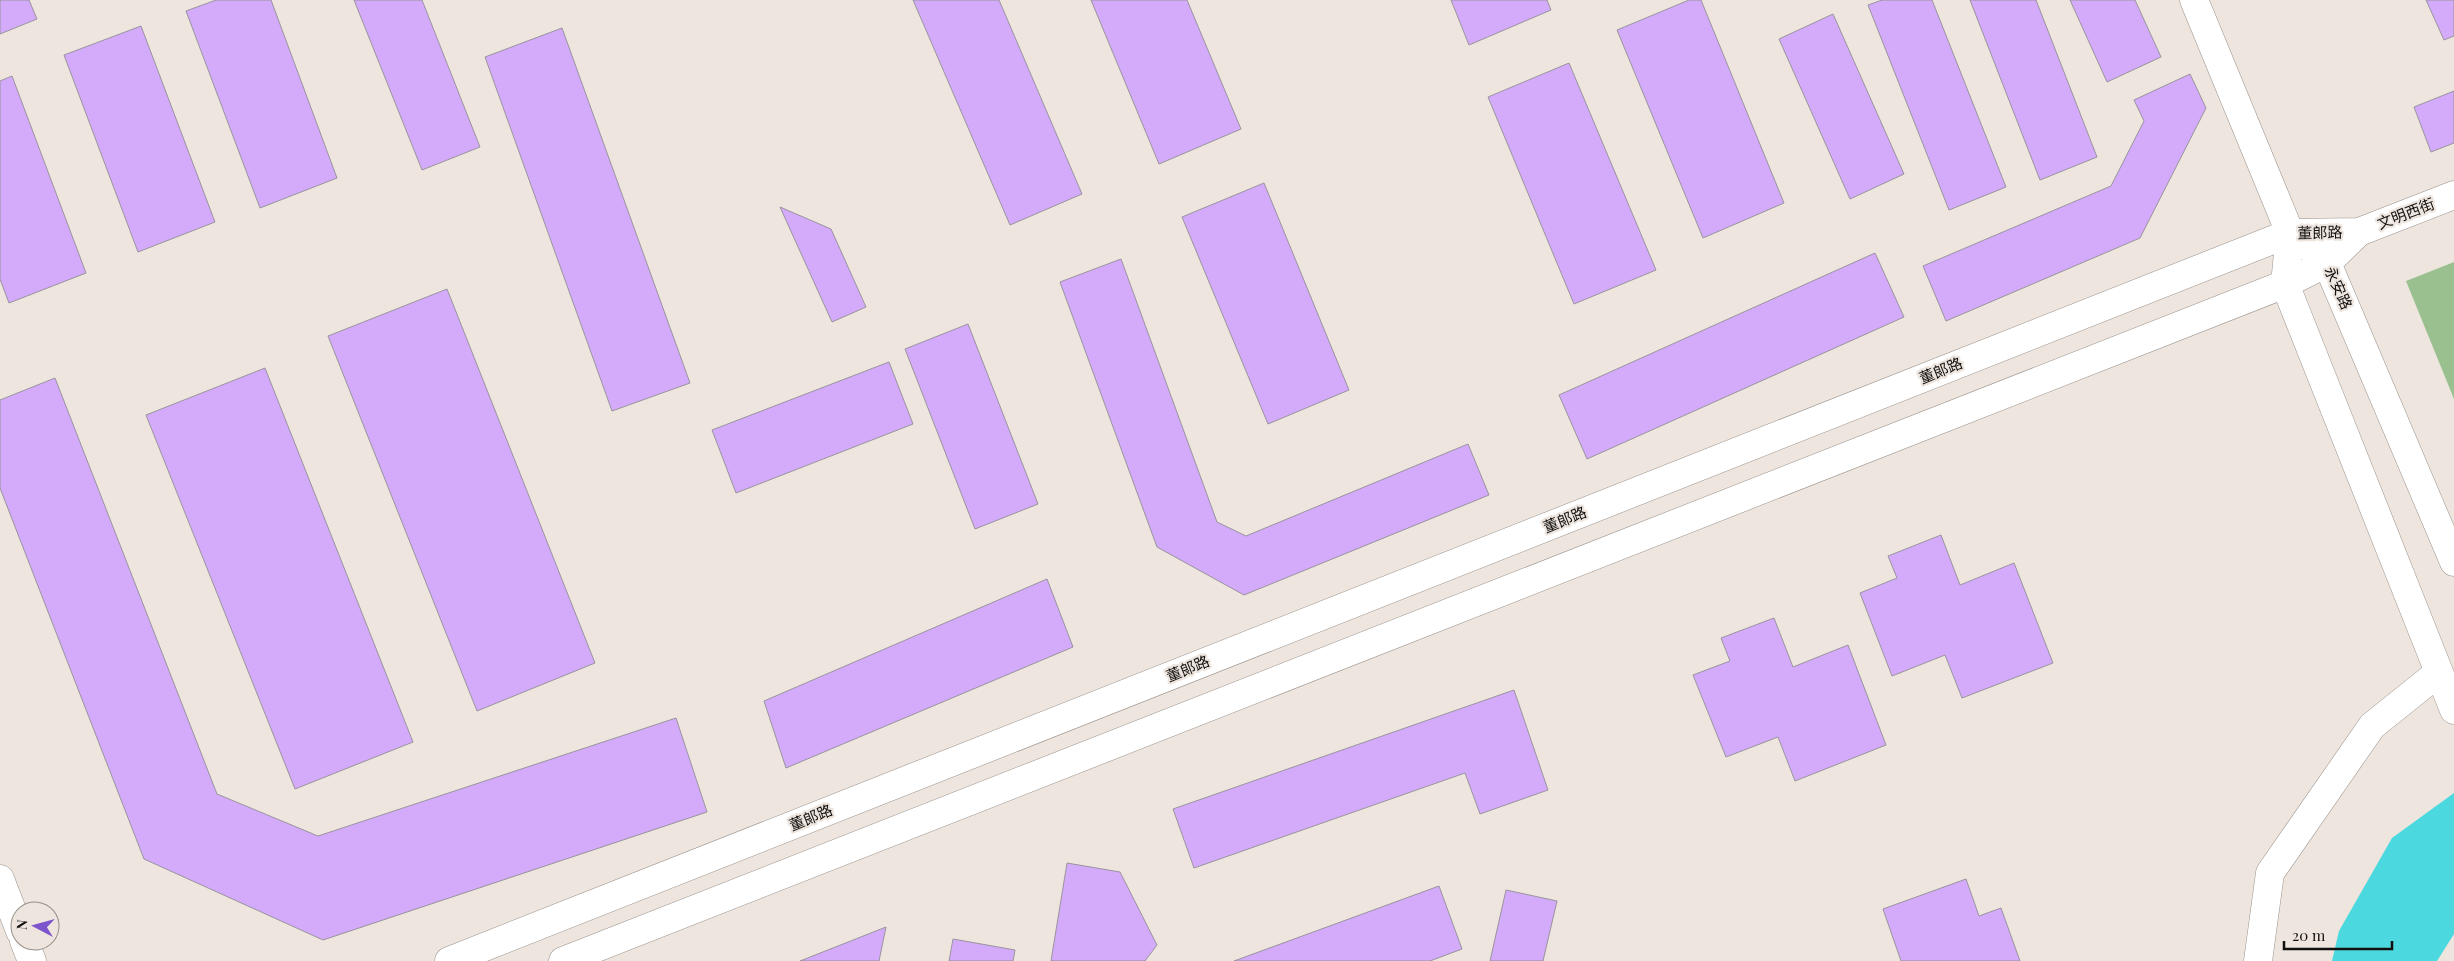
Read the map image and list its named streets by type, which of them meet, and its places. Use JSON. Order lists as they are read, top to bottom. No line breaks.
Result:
{"streets":{"street":["文明西街","董郞路","永安路"]},"crossings":[["文明西街","董郞路"],["董郞路","永安路"]],"scale_bar":"20 m","north":"left"}
